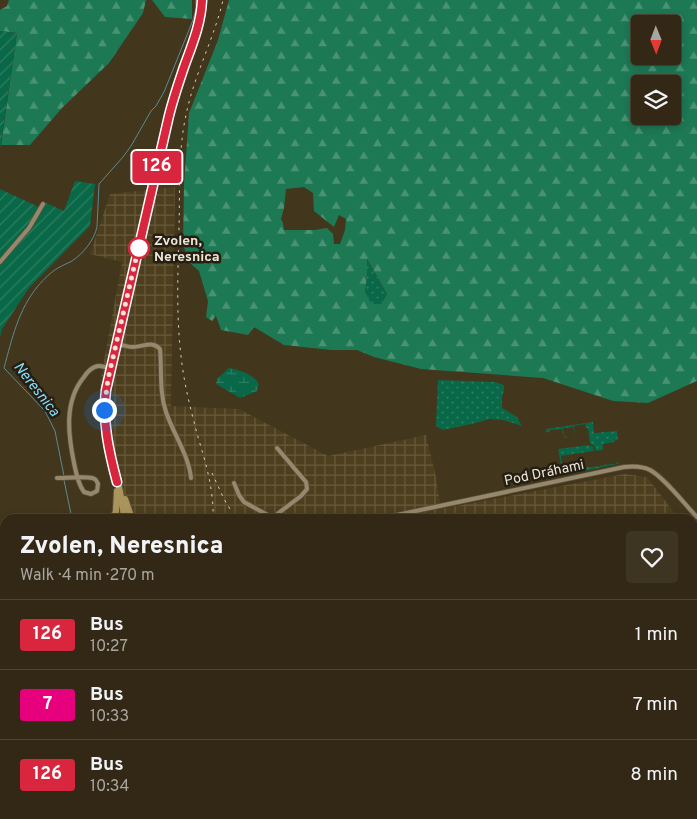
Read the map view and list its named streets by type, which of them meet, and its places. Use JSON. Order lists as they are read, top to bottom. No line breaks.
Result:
{"streets":{"street":["Pod Dráhami"]},"water":["Neresnica"],"places":["Zvolen, Neresnica"],"lines":["bus line 126"],"north":"bottom","page":{"on_map":"126","heading":["Zvolen, Neresnica","Walk · 4 min · 270 m"],"list":[{"mark":"126","name":"Bus","note":"10:27","value":"1 min"},{"mark":"7","name":"Bus","note":"10:33","value":"7 min"},{"mark":"126","name":"Bus","note":"10:34","value":"8 min"}]}}
